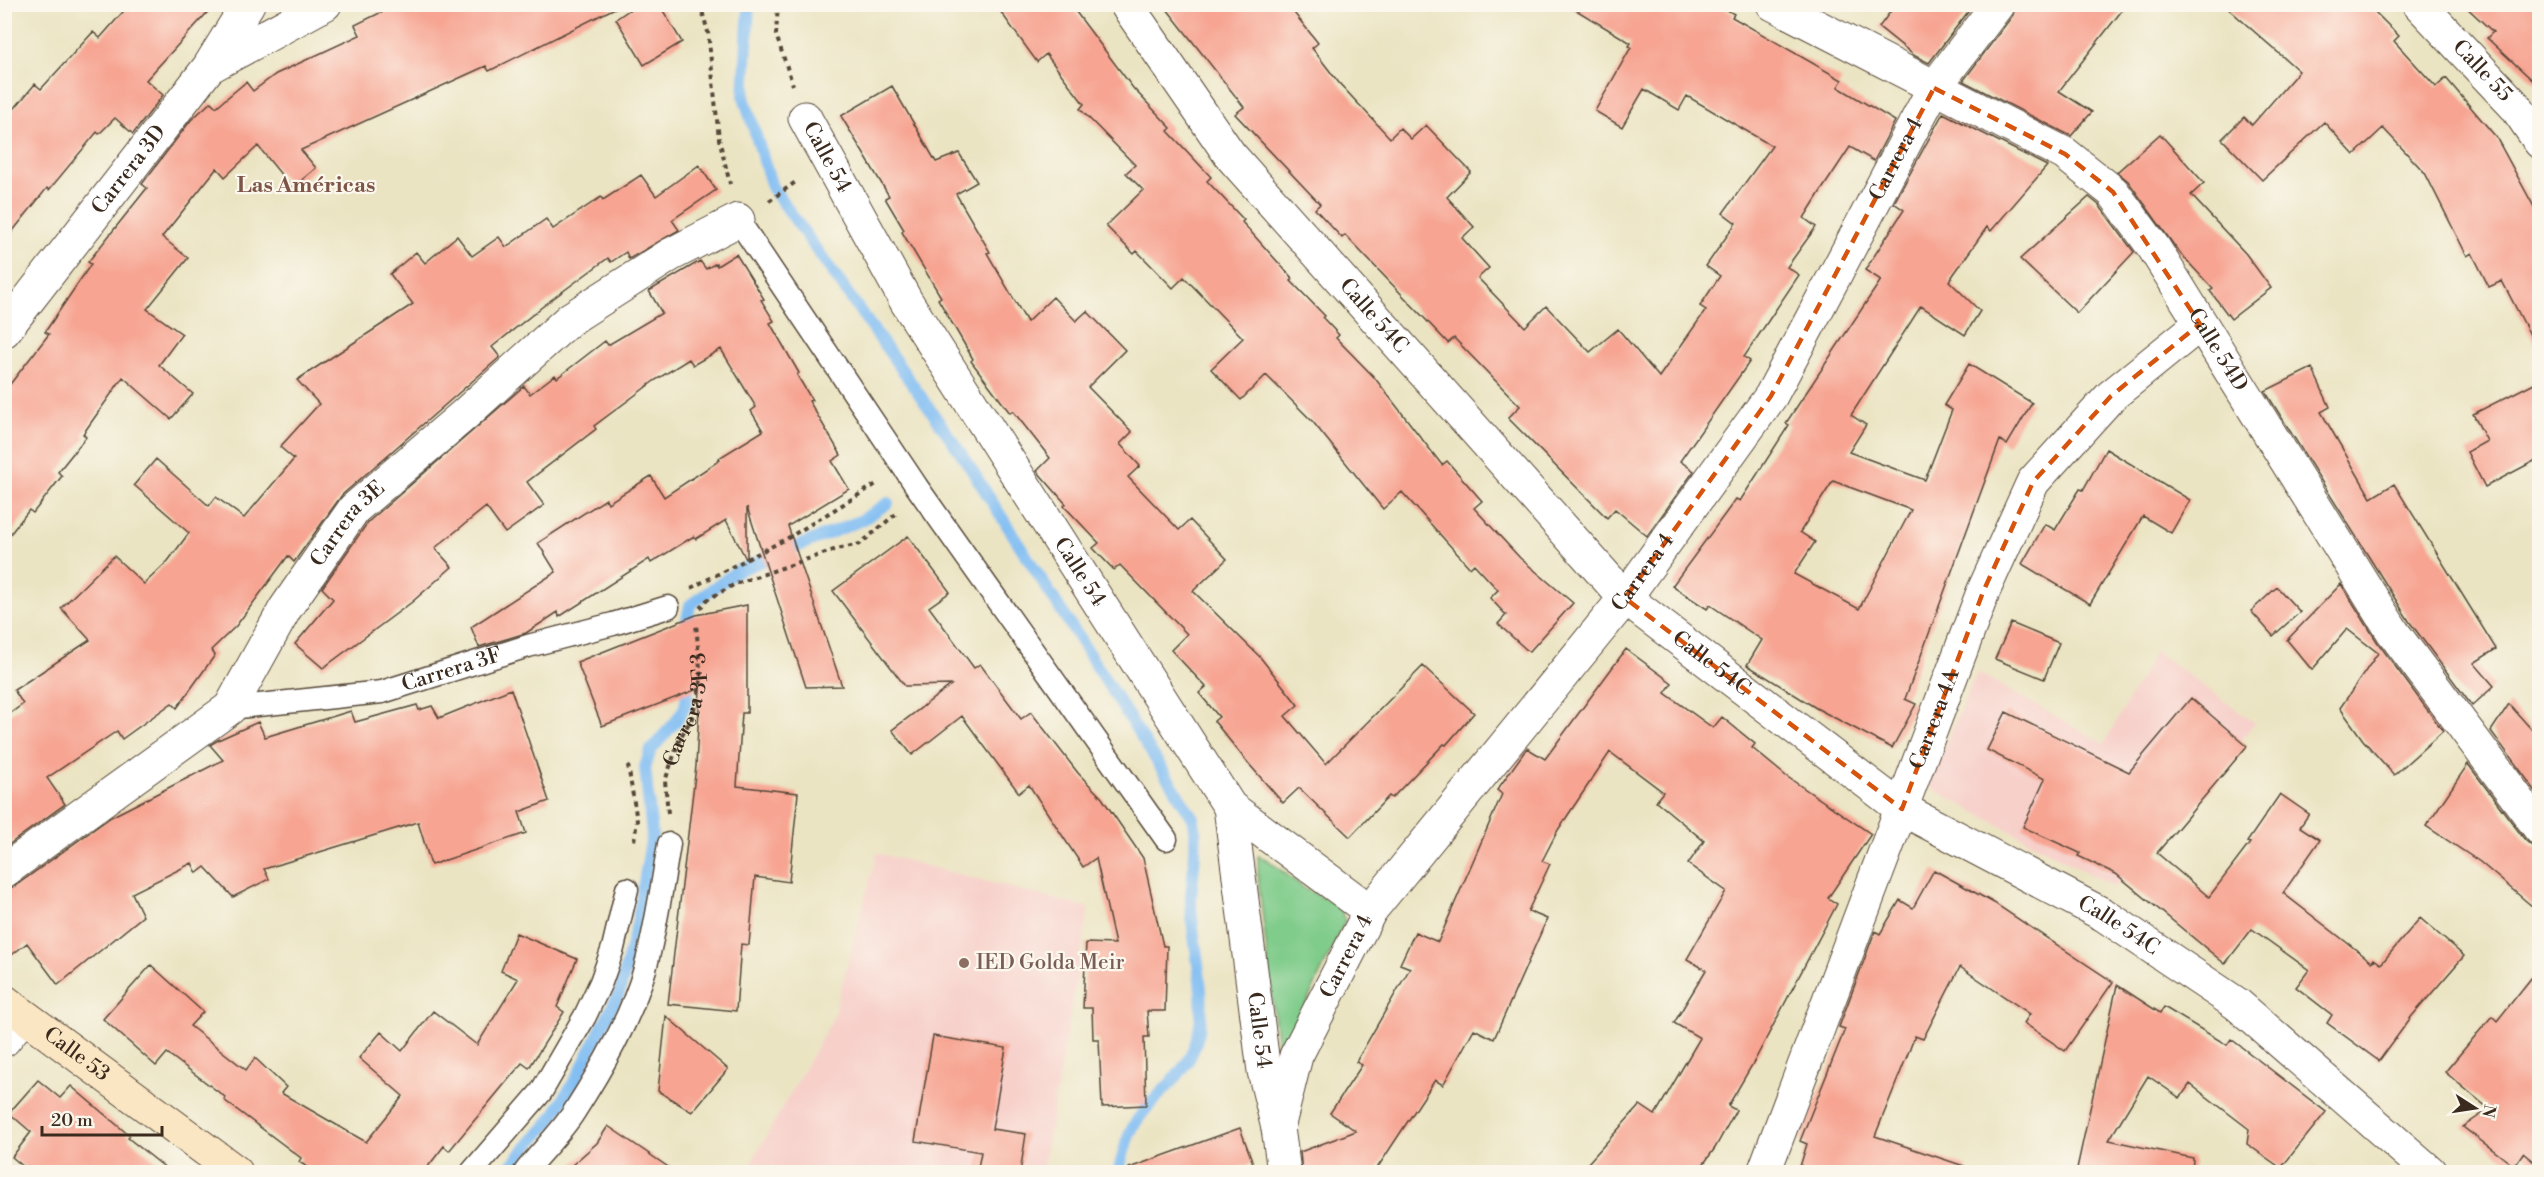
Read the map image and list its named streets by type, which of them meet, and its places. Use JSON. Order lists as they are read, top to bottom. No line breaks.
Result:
{"streets":{"street":["Calle 55","Calle 54","Carrera 4","Carrera 3D","Calle 54C","Calle 54D","Carrera 3E","Carrera 4A","Calle 53"],"lane":["Carrera 3F"],"path":["Carrera 3F 3"]},"crossings":[["Calle 54","Carrera 4"],["Carrera 4","Calle 54C"],["Carrera 4","Calle 54D"],["Calle 54C","Carrera 4A"],["Calle 54D","Carrera 4A"],["Carrera 3E","Carrera 3F"]],"districts":["Las Américas"],"places":["IED Golda Meir"],"scale_bar":"20 m","north":"right"}
